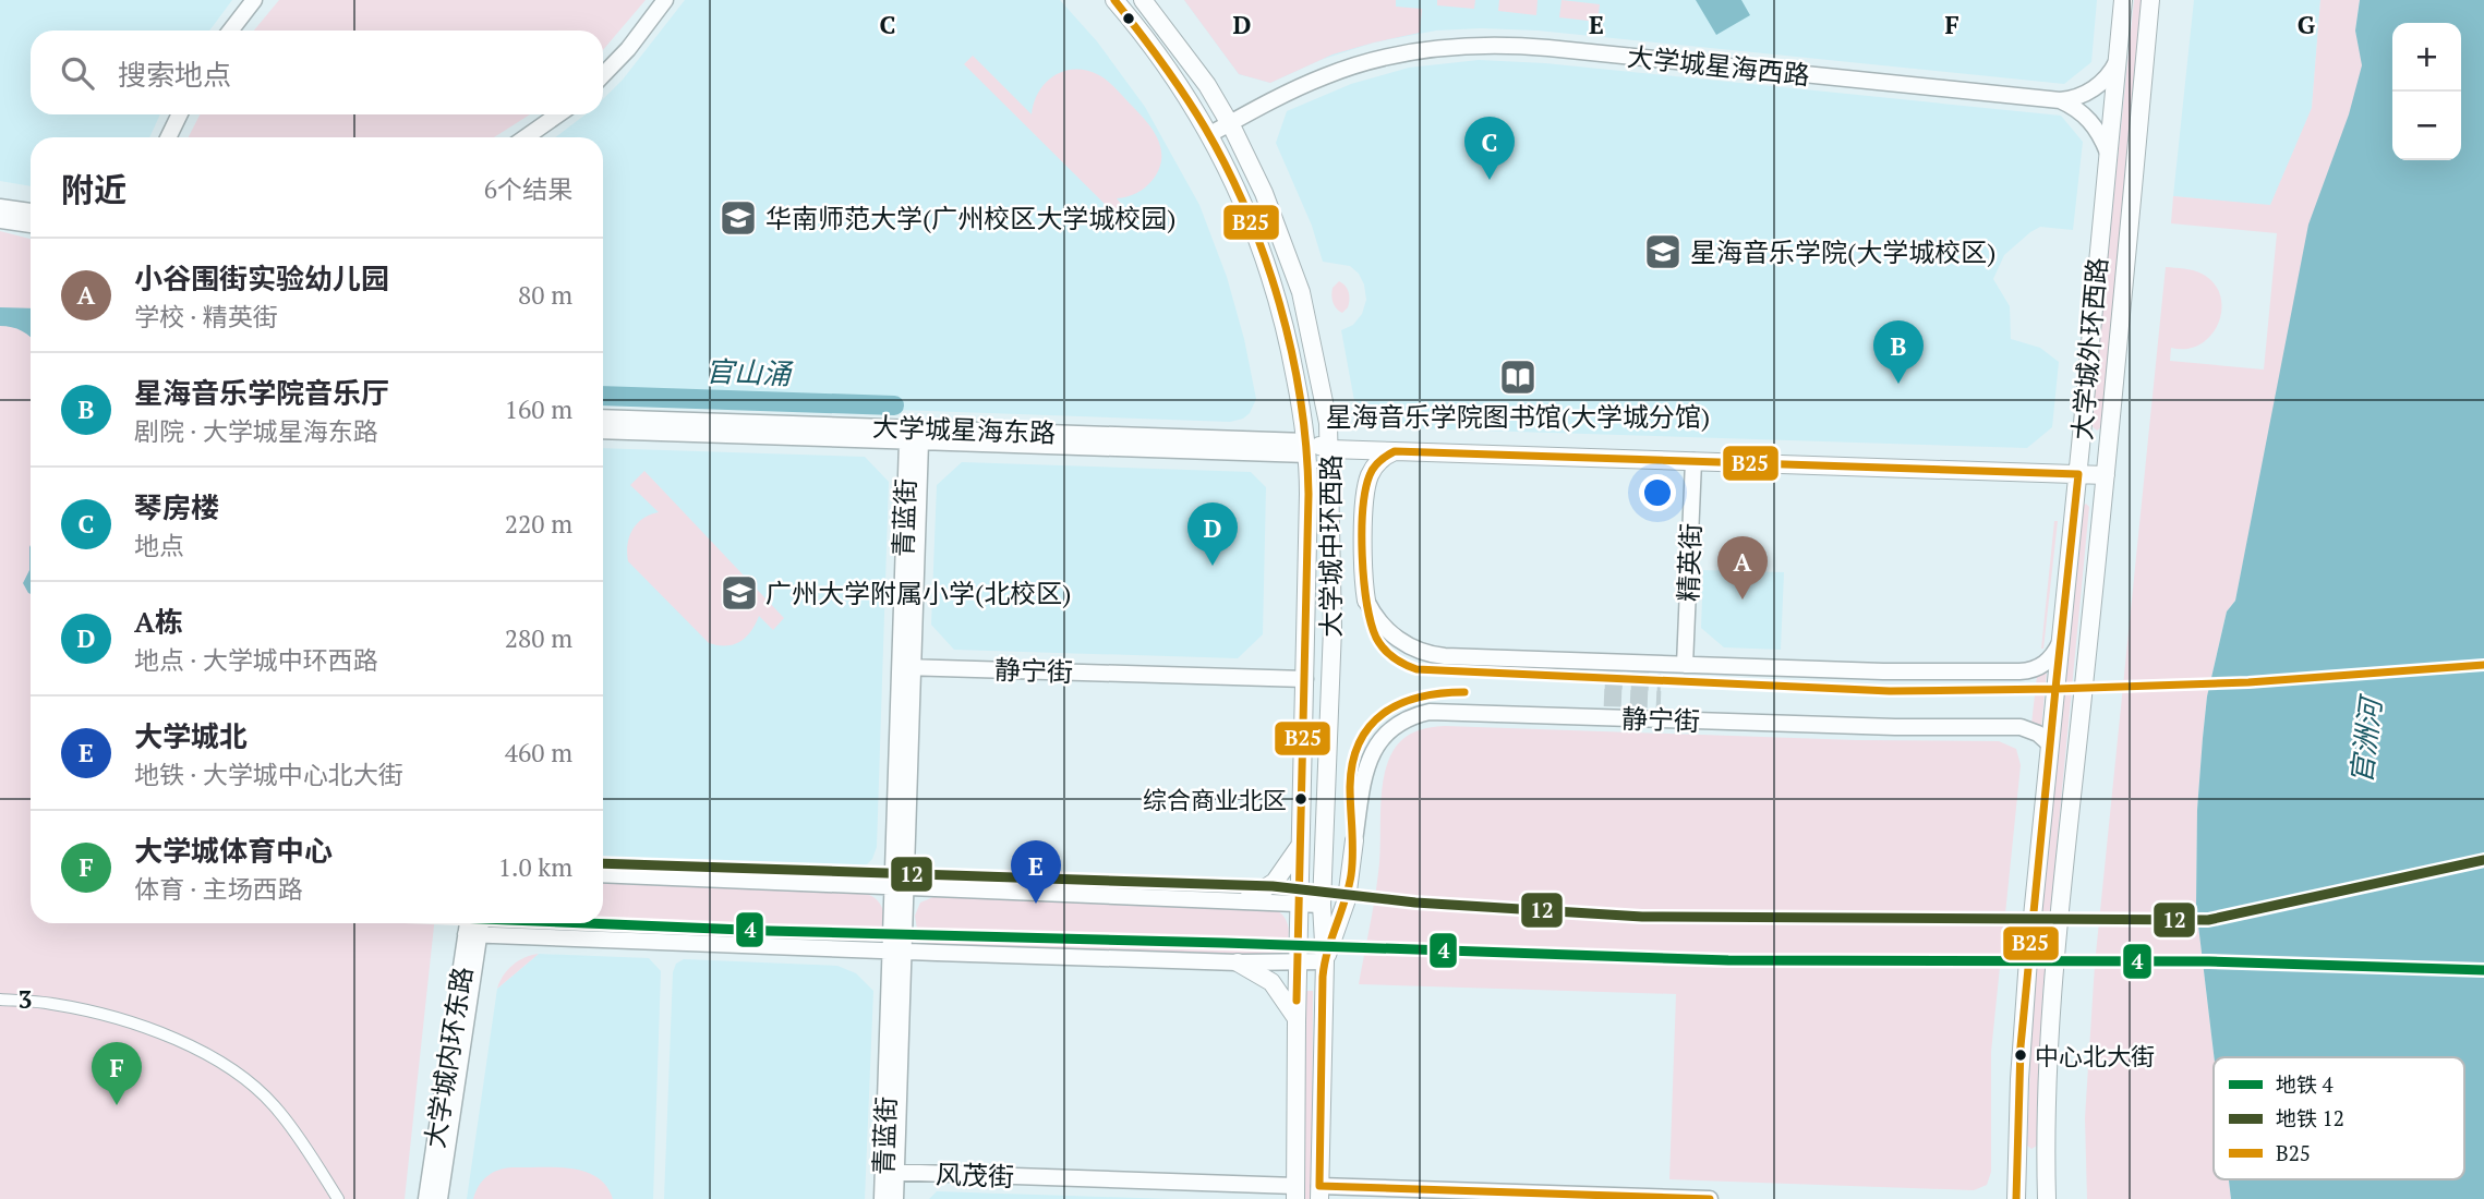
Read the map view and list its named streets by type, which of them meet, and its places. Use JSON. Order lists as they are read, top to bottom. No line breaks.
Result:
{"streets":{"main road":["大学城外环西路","大学城星海东路","大学城中环西路"],"street":["大学城星海西路","青蓝街","精英街","静宁街","大学城内环东路","风茂街"]},"crossings":[["大学城星海西路","大学城外环西路"],["大学城星海西路","大学城中环西路"],["大学城外环西路","大学城星海东路"],["大学城外环西路","静宁街"],["大学城星海东路","青蓝街"],["大学城星海东路","大学城中环西路"],["大学城星海东路","精英街"],["青蓝街","静宁街"],["青蓝街","风茂街"],["大学城中环西路","静宁街"],["大学城中环西路","风茂街"],["精英街","静宁街"]],"water":["官山涌","官洲河"],"places":{"school or university":["华南师范大学(广州校区大学城校园)","星海音乐学院(大学城校区)","广州大学附属小学(北校区)"],"library":["星海音乐学院图书馆(大学城分馆)"],"other":["综合商业北区","中心北大街"]},"lines":["transit line B25","metro line 12","metro line 4"],"legend":["地铁 4","地铁 12","B25"],"page":{"map_buttons":["+","−"],"search":"搜索地点","pins":["C","B","D","A","E","F"],"heading":["附近","6个结果"],"list":[{"mark":"A","name":"小谷围街实验幼儿园","note":"学校 · 精英街","value":"80 m"},{"mark":"B","name":"星海音乐学院音乐厅","note":"剧院 · 大学城星海东路","value":"160 m"},{"mark":"C","name":"琴房楼","note":"地点","value":"220 m"},{"mark":"D","name":"A栋","note":"地点 · 大学城中环西路","value":"280 m"},{"mark":"E","name":"大学城北","note":"地铁 · 大学城中心北大街","value":"460 m"},{"mark":"F","name":"大学城体育中心","note":"体育 · 主场西路","value":"1.0 km"}]},"grid":{"columns":["C","D","E","F","G"],"rows":["3"]}}
